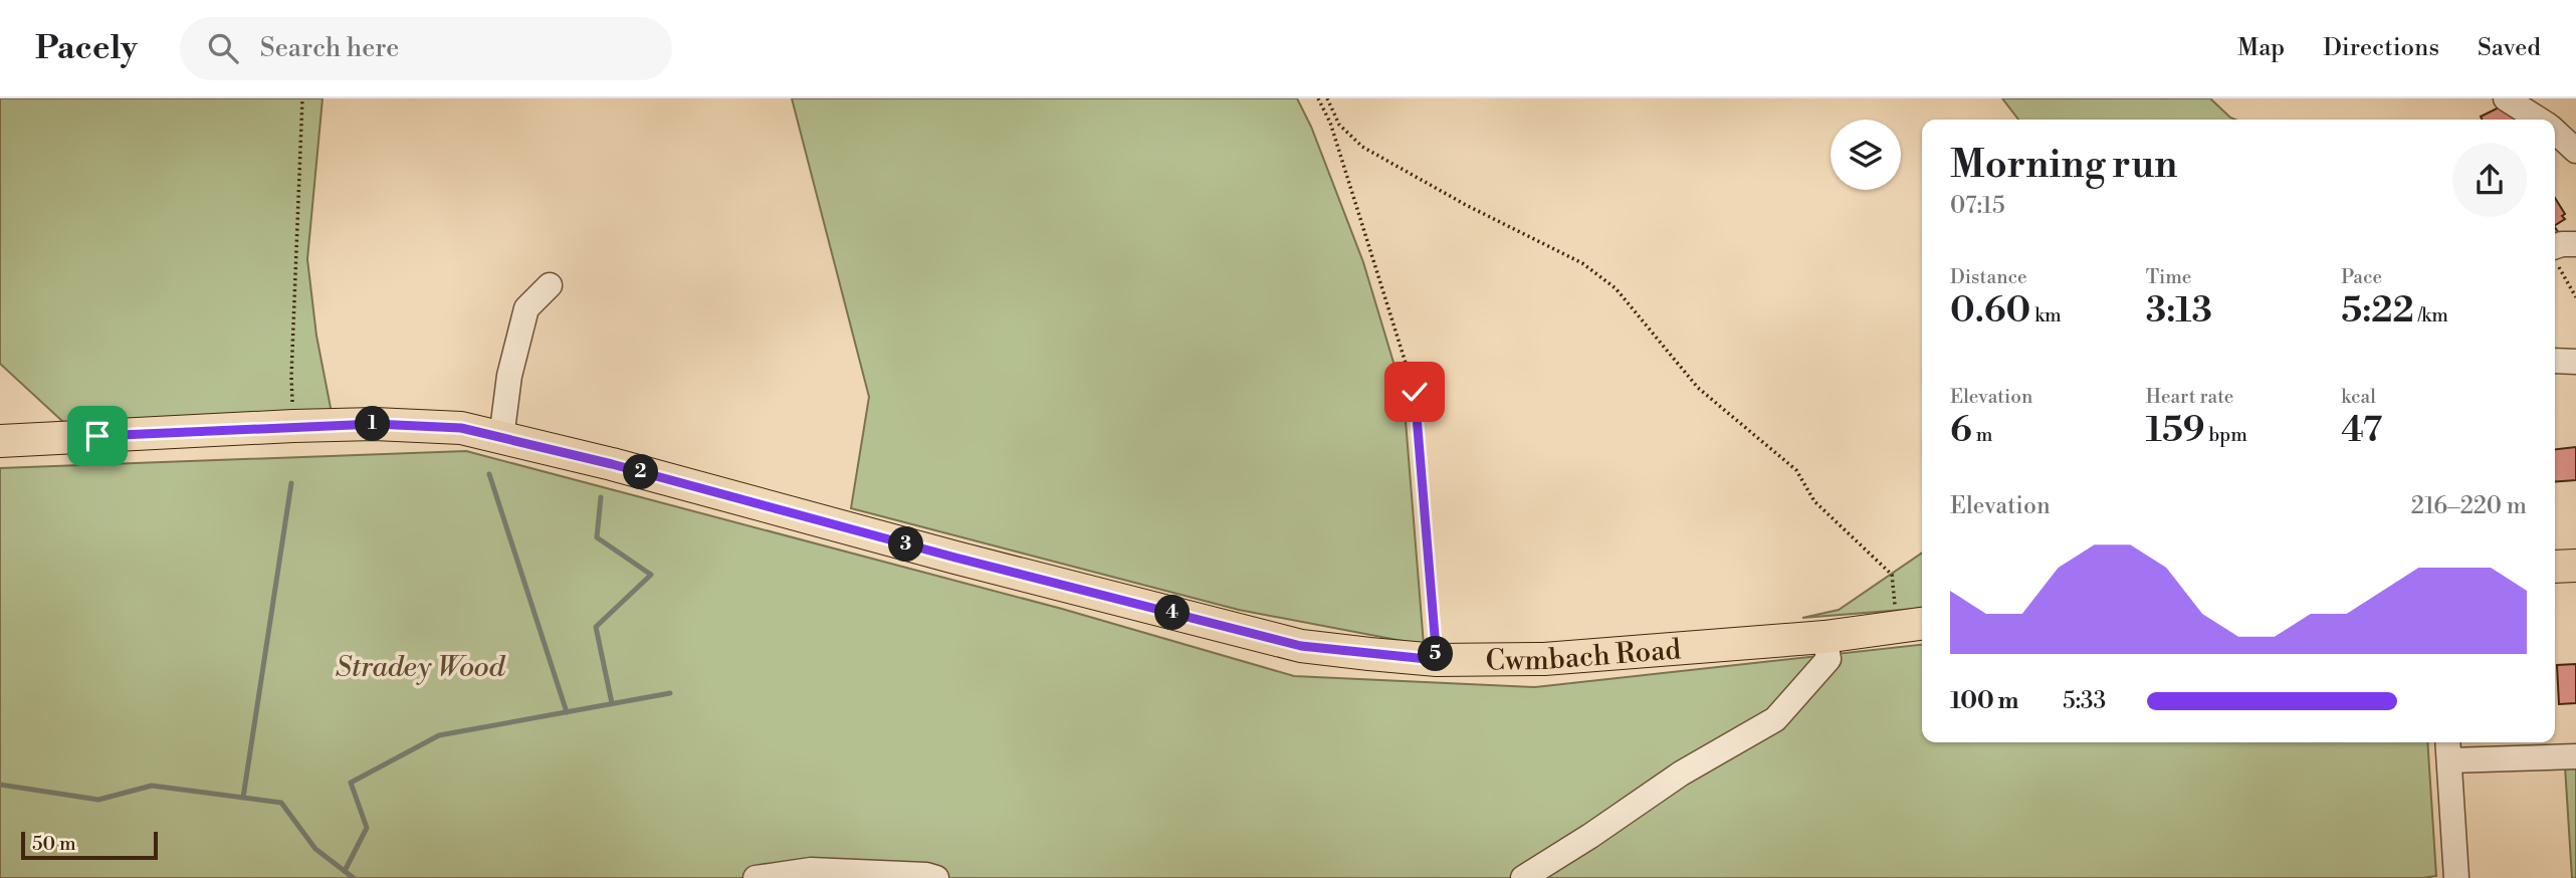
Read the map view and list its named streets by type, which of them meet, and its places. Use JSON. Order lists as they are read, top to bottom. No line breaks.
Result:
{"streets":{"main road":["Cwmbach Road"]},"parks":["Stradey Wood"],"scale_bar":"50 m","page":{"header":"Pacely","search":"Search here","nav":["Map","Directions","Saved"],"heading":["Morning run","07:15"],"stats":[["Distance","0.60 km"],["Time","3:13"],["Pace","5:22 /km"],["Elevation","6 m"],["Heart rate","159 bpm"],["kcal","47"]],"pins":["1","2","3","4","5"],"chart":["Elevation","216–220 m"],"list":[{"name":"100 m","note":"5:33"}],"scale":"50 m"}}
